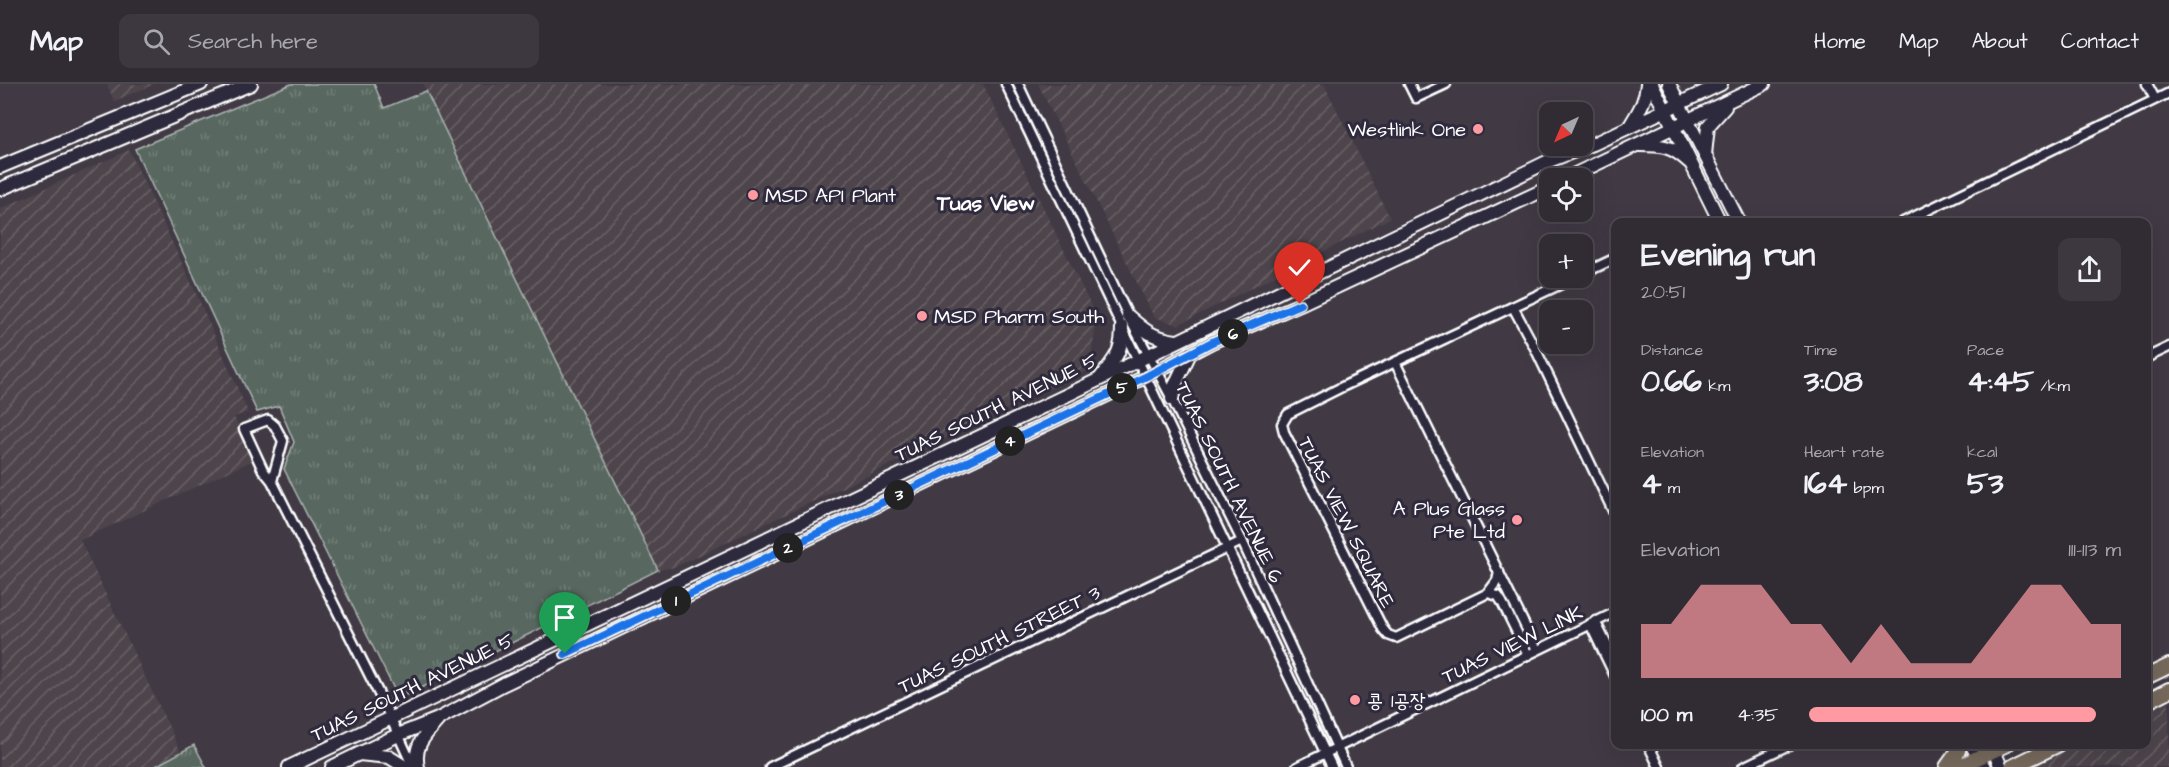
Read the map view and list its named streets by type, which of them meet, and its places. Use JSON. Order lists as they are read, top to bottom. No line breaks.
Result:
{"streets":{"main road":["TUAS SOUTH AVENUE 5"],"street":["TUAS SOUTH AVENUE 6","TUAS VIEW SQUARE","TUAS SOUTH STREET 3","TUAS VIEW LINK"]},"crossings":[["TUAS SOUTH AVENUE 5","TUAS SOUTH AVENUE 6"],["TUAS SOUTH AVENUE 6","TUAS SOUTH STREET 3"],["TUAS SOUTH AVENUE 6","TUAS VIEW LINK"]],"districts":["Tuas View"],"places":["Westlink One","MSD API Plant","MSD Pharm South","A Plus Glass Pte Ltd","콩 1공장"],"north":"bottom left","page":{"header":"Map","search":"Search here","nav":["Home","Map","About","Contact"],"map_buttons":["+","−"],"heading":["Evening run","20:51"],"pins":["6","5","4","3","2","1"],"stats":[["Distance","0.66 km"],["Time","3:08"],["Pace","4:45 /km"],["Elevation","4 m"],["Heart rate","164 bpm"],["kcal","53"]],"chart":["Elevation","111–113 m"],"list":[{"name":"100 m","note":"4:35"}]}}
